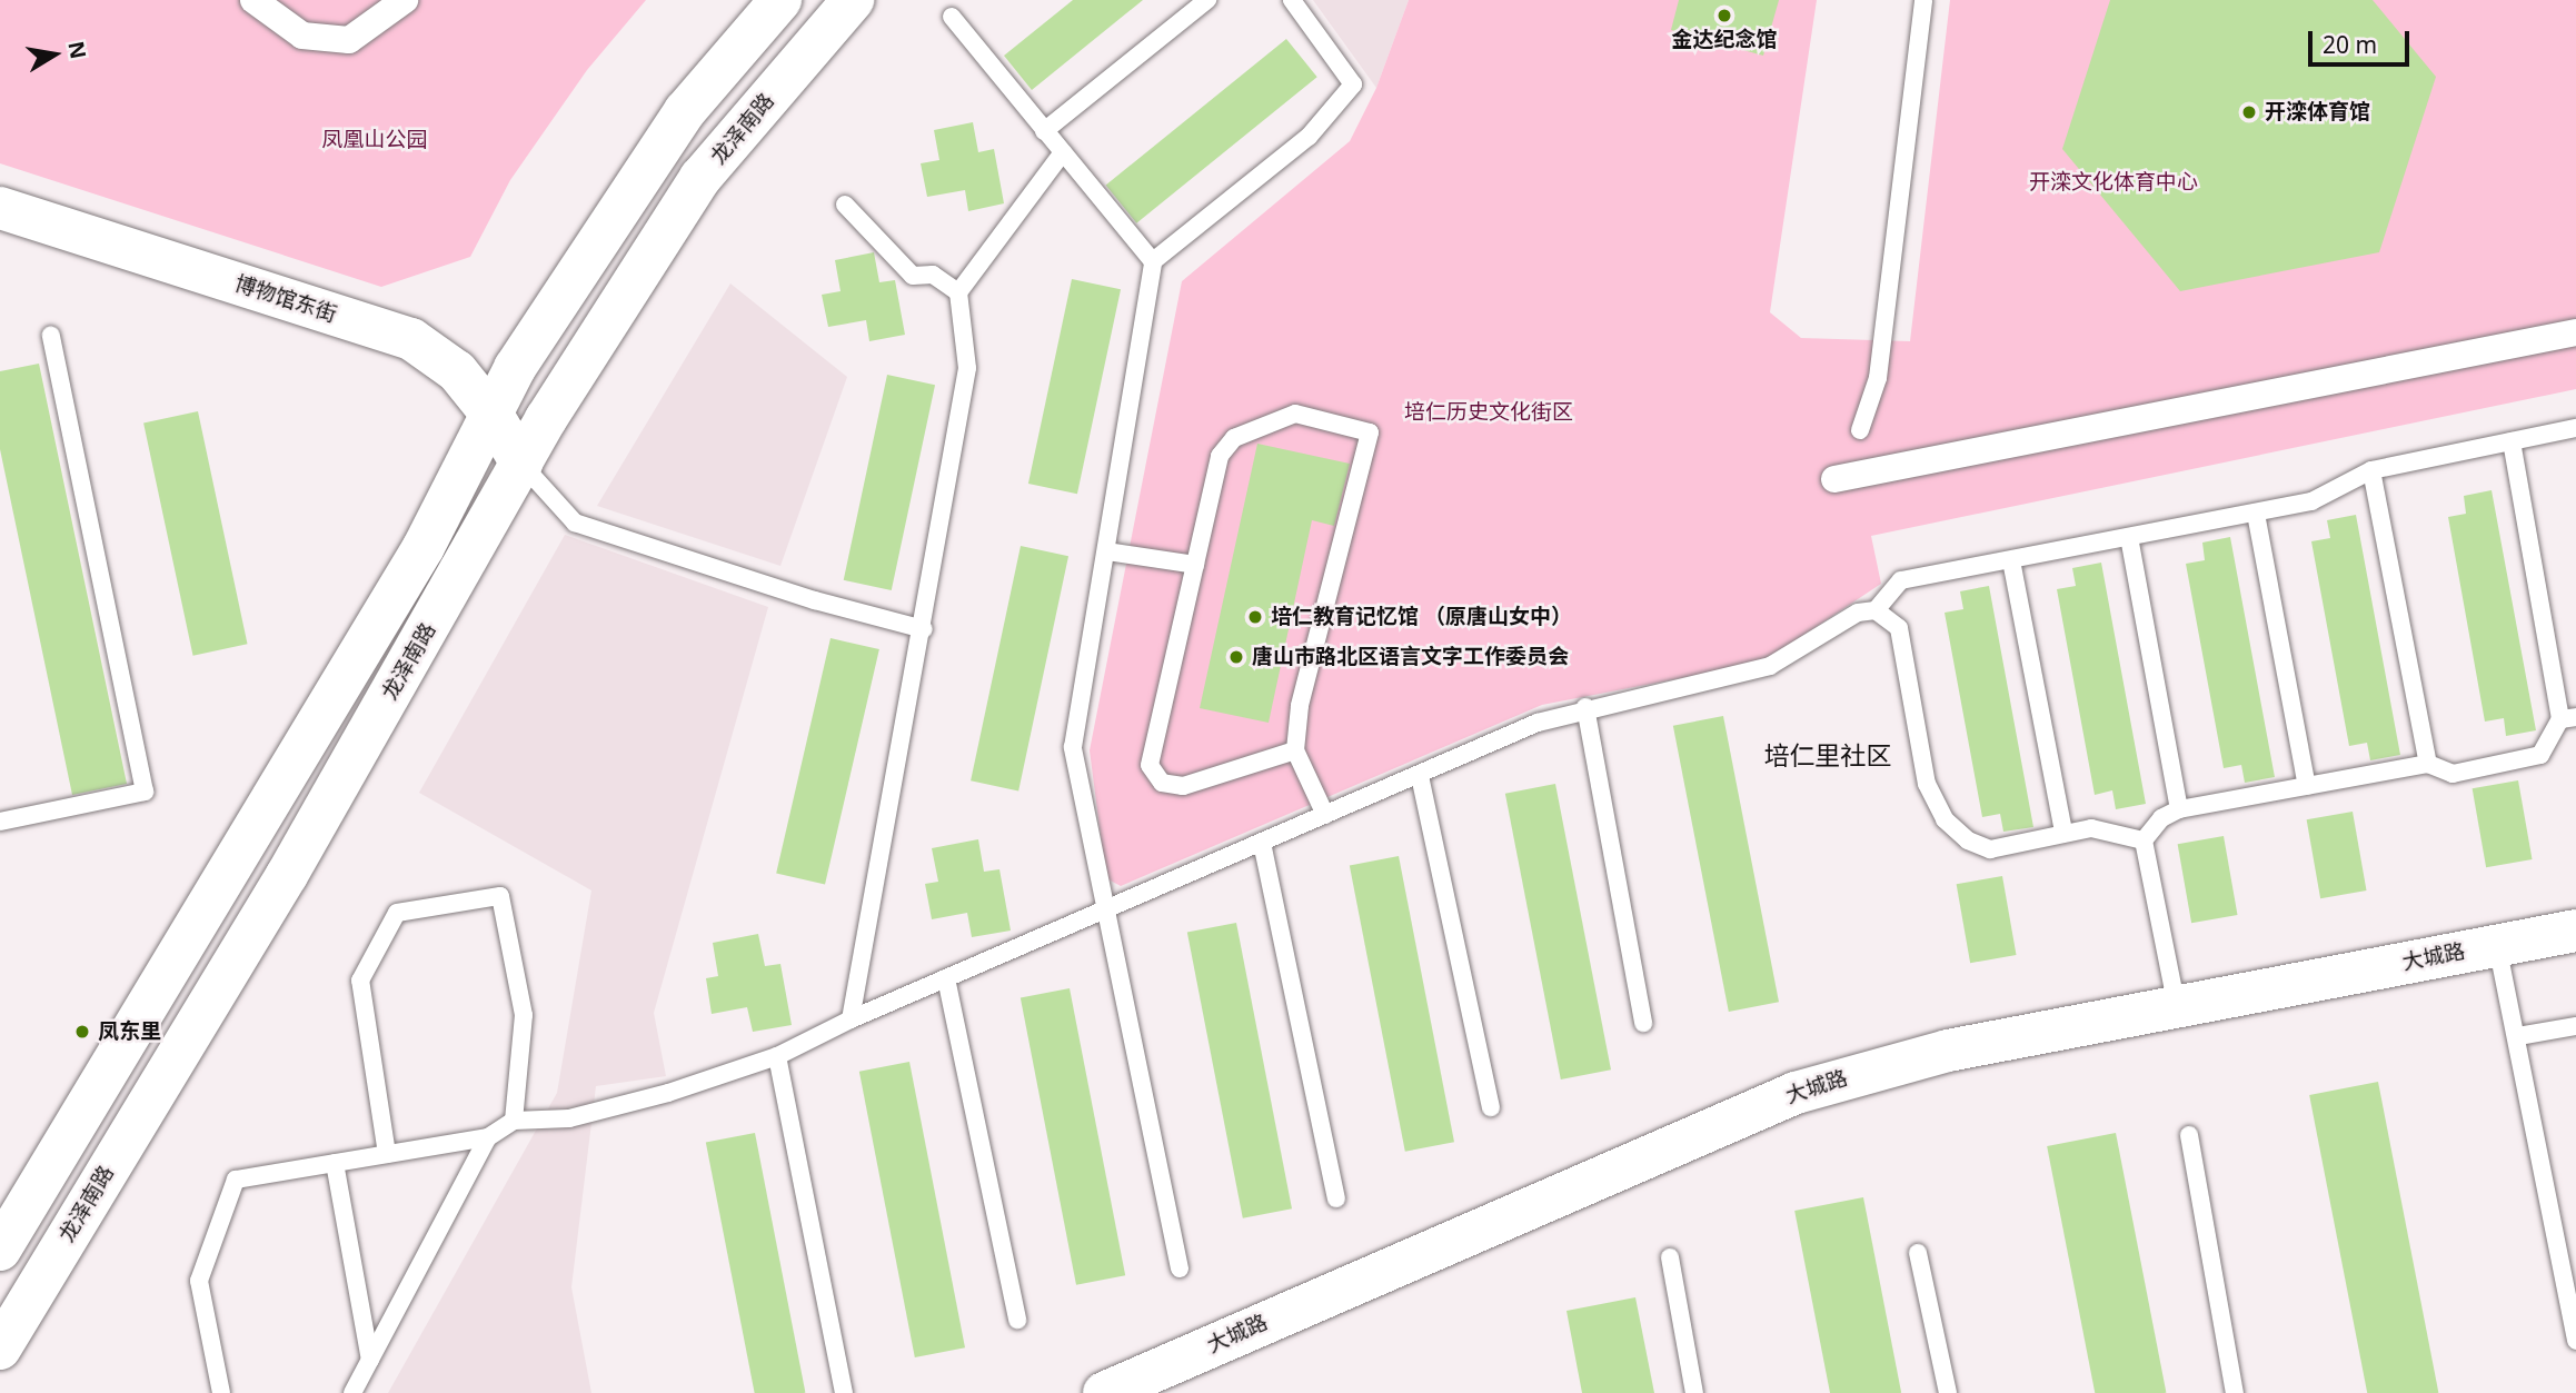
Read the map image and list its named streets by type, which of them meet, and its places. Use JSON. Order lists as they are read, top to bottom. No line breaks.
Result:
{"streets":{"main road":["龙泽南路","博物馆东街","大城路"]},"crossings":[["龙泽南路","博物馆东街"]],"districts":["培仁里社区"],"parks":["凤凰山公园","开滦文化体育中心","培仁历史文化街区"],"places":["金达纪念馆","开滦体育馆","培仁教育记忆馆 （原唐山女中）","唐山市路北区语言文字工作委员会","凤东里"],"scale_bar":"20 m","north":"right"}
